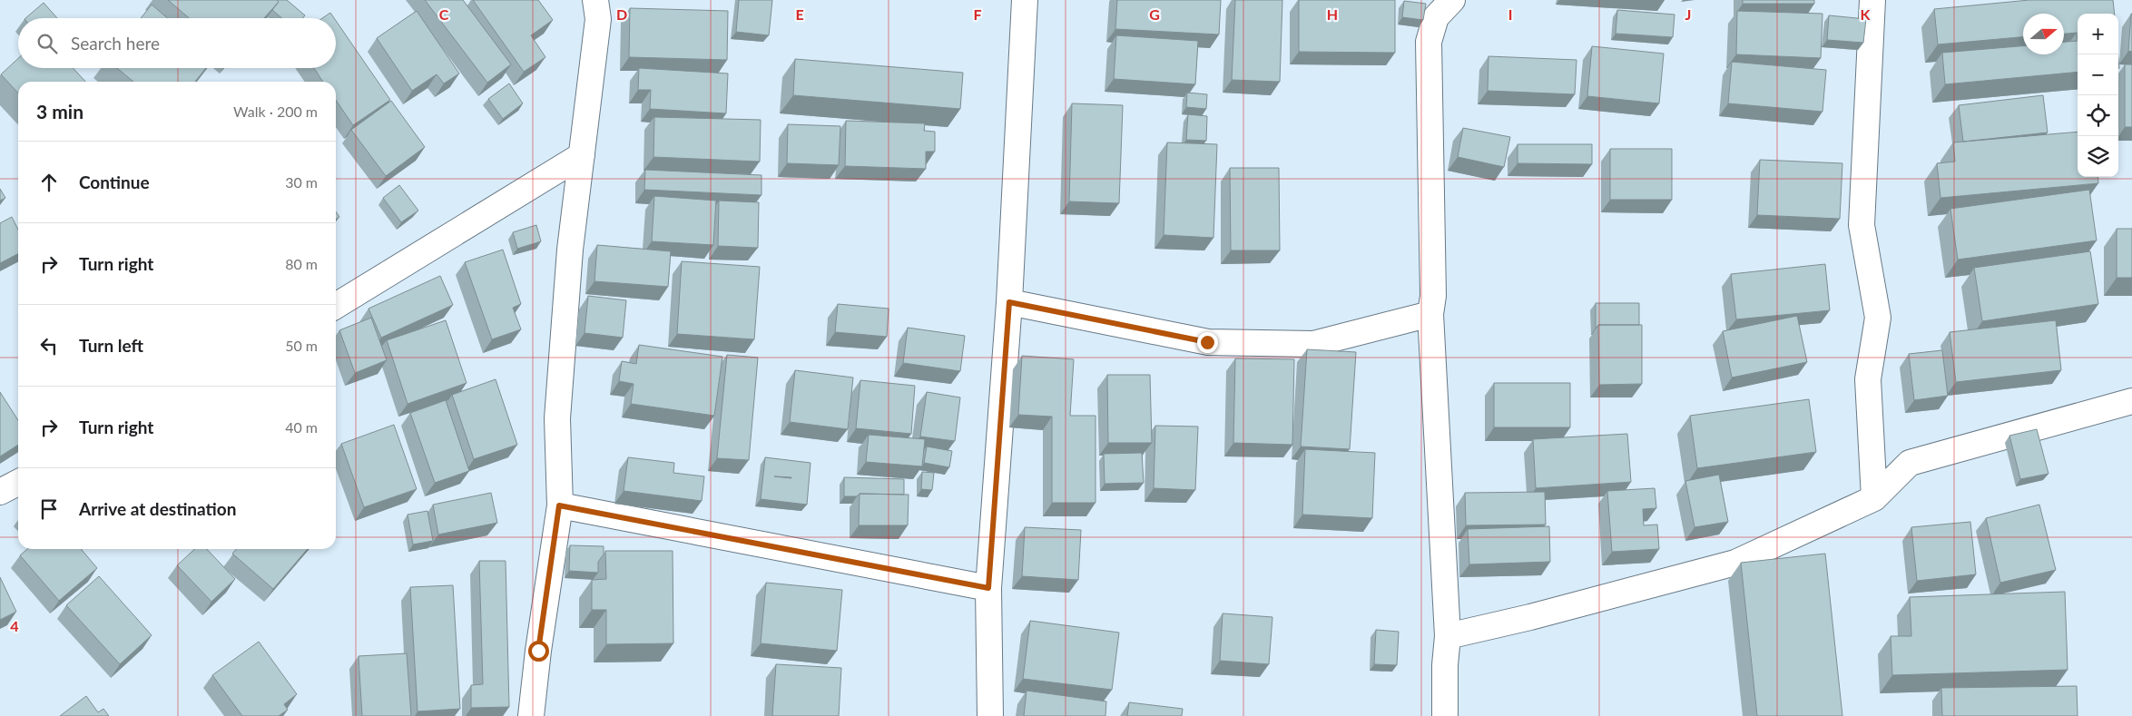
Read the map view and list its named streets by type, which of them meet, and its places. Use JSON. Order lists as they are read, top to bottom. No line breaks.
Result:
{"north":"right","page":{"map_buttons":["+","−"],"search":"Search here","heading":["3 min","Walk · 200 m"],"list":[["Continue","30 m"],["Turn right","80 m"],["Turn left","50 m"],["Turn right","40 m"],"Arrive at destination"]},"grid":{"columns":["C","D","E","F","G","H","I","J","K"],"rows":["4"]}}
